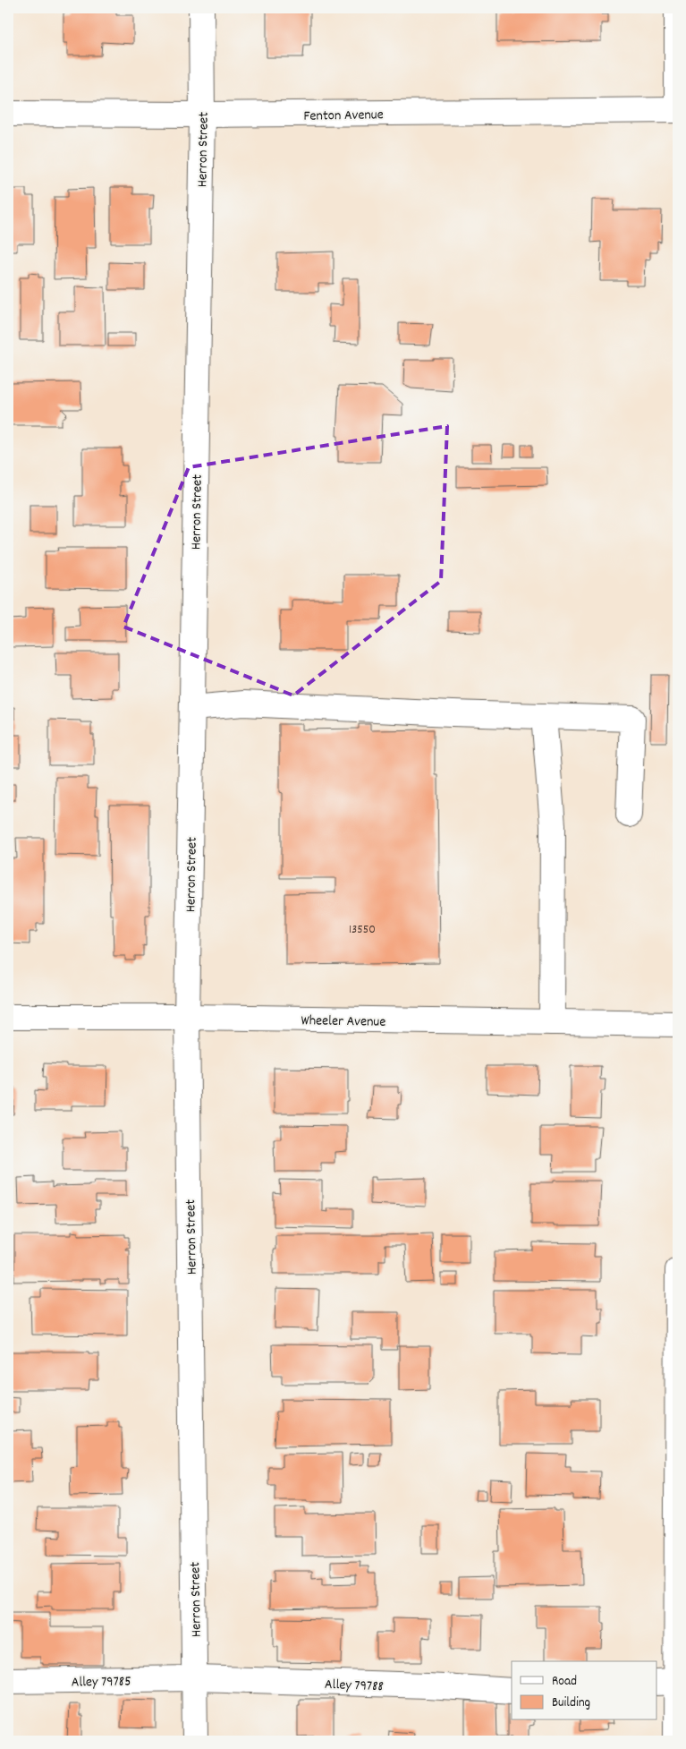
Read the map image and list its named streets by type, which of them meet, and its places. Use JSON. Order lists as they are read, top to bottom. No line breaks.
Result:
{"streets":{"street":["Fenton Avenue","Herron Street","Wheeler Avenue","Alley 79785","Alley 79788"]},"crossings":[["Fenton Avenue","Herron Street"],["Herron Street","Wheeler Avenue"],["Herron Street","Alley 79785"],["Herron Street","Alley 79788"],["Alley 79785","Alley 79788"]],"house_numbers":["13550"],"legend":["Road","Building"]}
